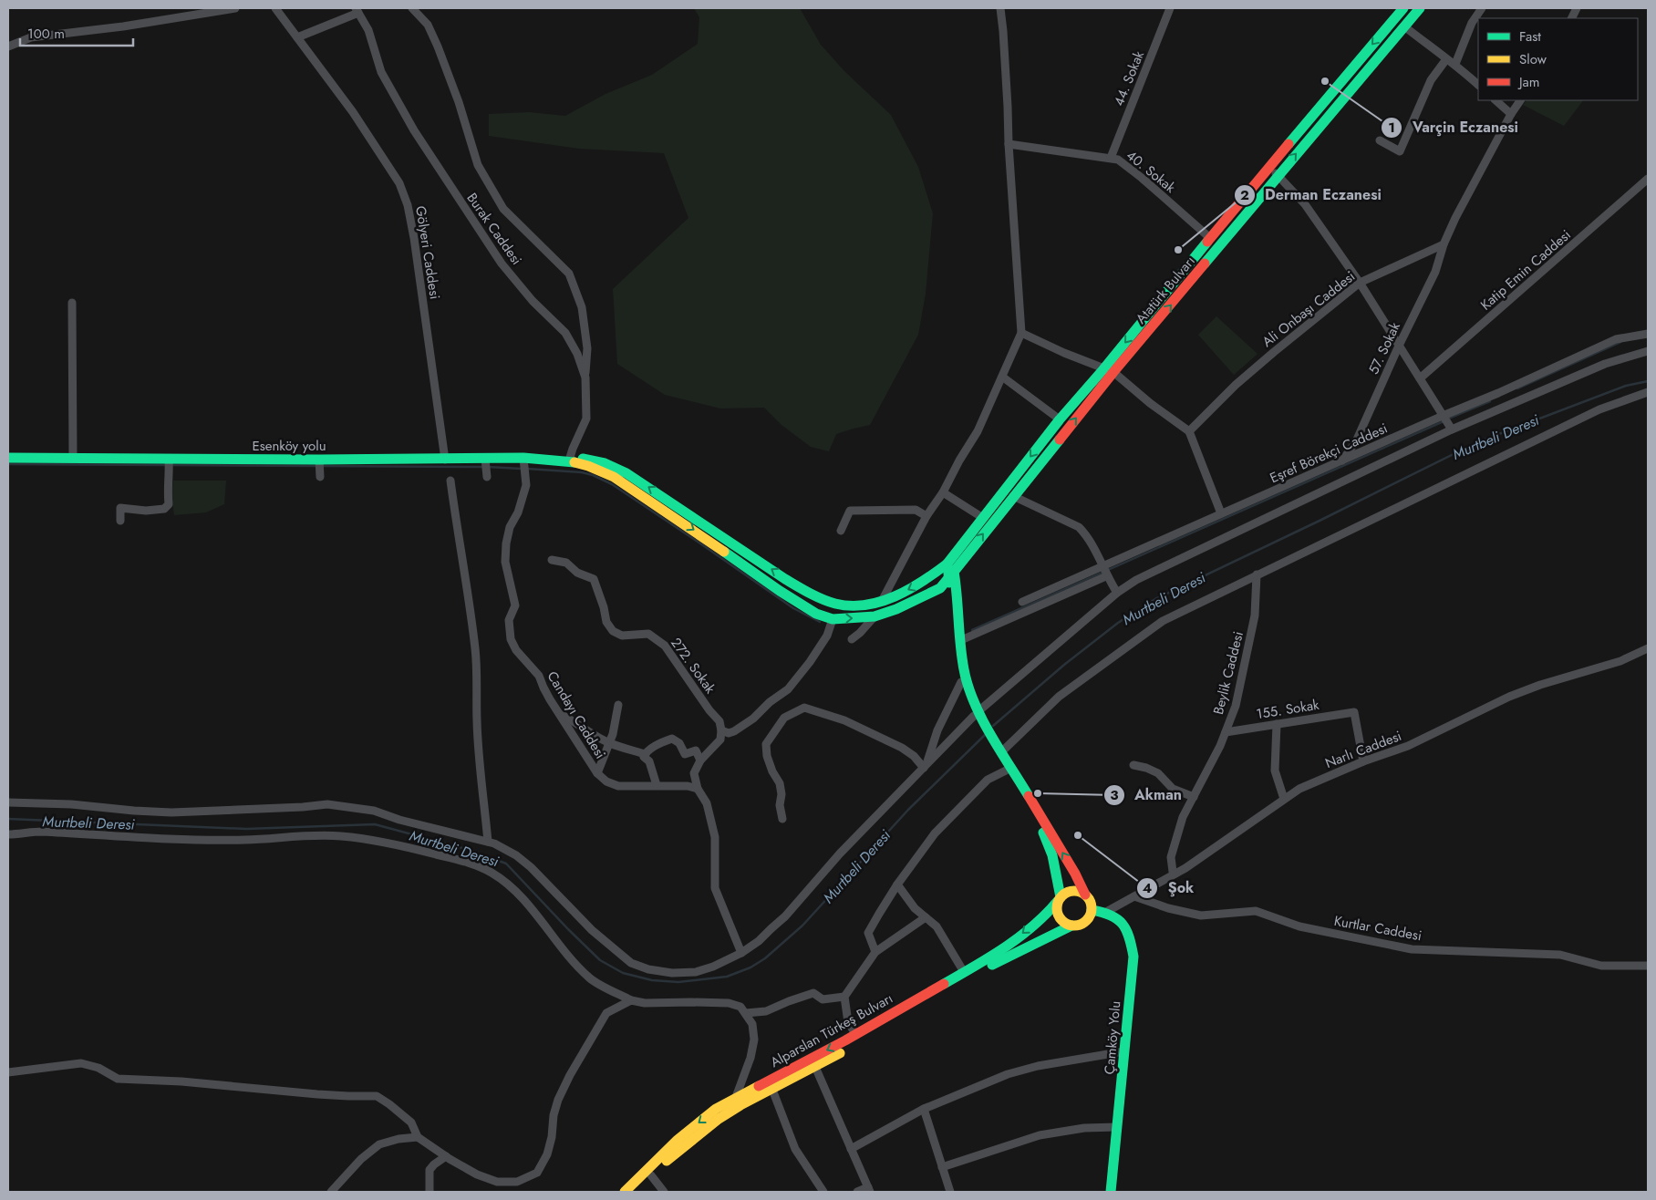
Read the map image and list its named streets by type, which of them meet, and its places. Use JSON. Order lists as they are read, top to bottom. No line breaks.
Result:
{"streets":{"main road":["Atatürk Bulvarı","Esenköy yolu","Alparslan Türkeş Bulvarı","Çamköy Yolu"],"street":["44. Sokak","40. Sokak","Burak Caddesi","Gölyeri Caddesi","Katip Emin Caddesi","Ali Onbaşı Caddesi","57. Sokak","Eşref Börekçi Caddesi","272. Sokak","Beylik Caddesi","155. Sokak","Candayı Caddesi","Narlı Caddesi","Kurtlar Caddesi"]},"crossings":[["44. Sokak","40. Sokak"],["40. Sokak","Atatürk Bulvarı"],["Burak Caddesi","Esenköy yolu"],["Gölyeri Caddesi","Esenköy yolu"],["Ali Onbaşı Caddesi","57. Sokak"],["57. Sokak","Eşref Börekçi Caddesi"],["Esenköy yolu","Candayı Caddesi"],["Beylik Caddesi","155. Sokak"],["Beylik Caddesi","Narlı Caddesi"],["155. Sokak","Narlı Caddesi"],["Narlı Caddesi","Kurtlar Caddesi"],["Narlı Caddesi","Çamköy Yolu"],["Alparslan Türkeş Bulvarı","Çamköy Yolu"]],"water":["Murtbeli Deresi"],"places":["Varçin Eczanesi","Derman Eczanesi","Akman","Şok"],"legend":["Fast","Slow","Jam"],"scale_bar":"100 m"}
